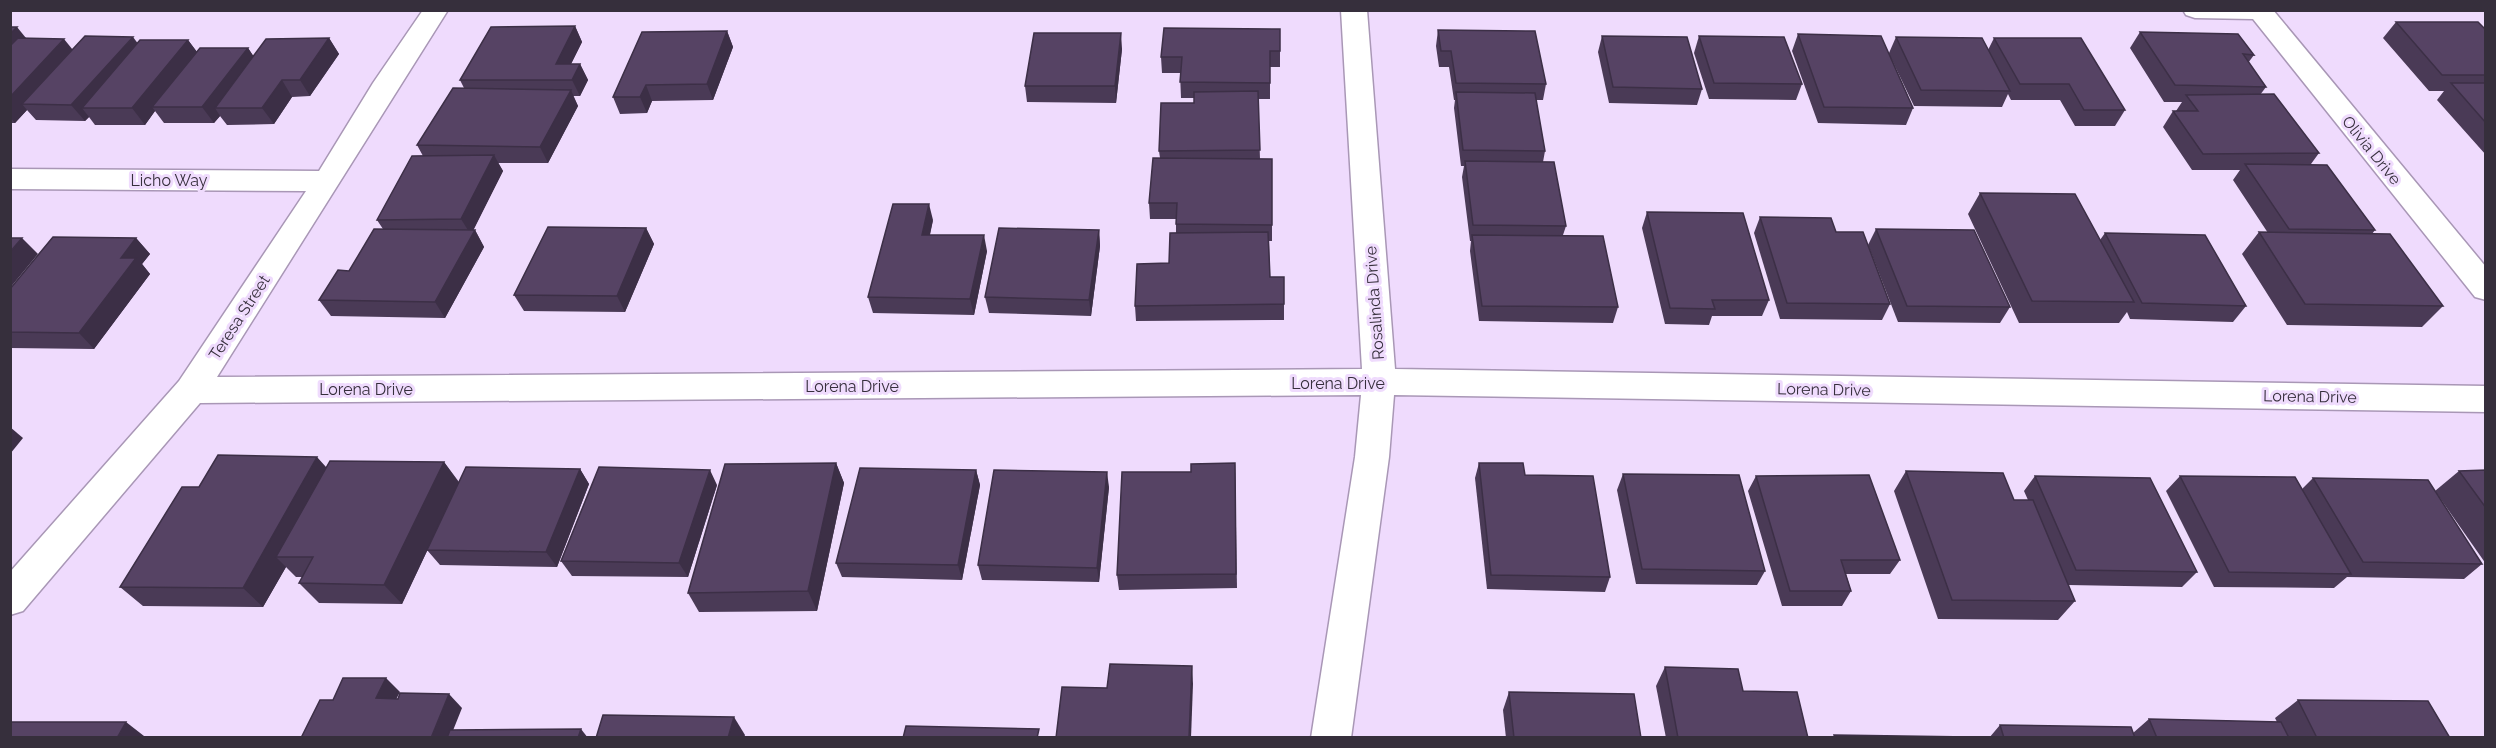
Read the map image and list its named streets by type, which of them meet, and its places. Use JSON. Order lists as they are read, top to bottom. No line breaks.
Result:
{"streets":{"street":["Olivia Drive","Licho Way","Rosalinda Drive","Teresa Street","Lorena Drive"]},"crossings":[["Licho Way","Teresa Street"],["Rosalinda Drive","Lorena Drive"],["Teresa Street","Lorena Drive"]]}
